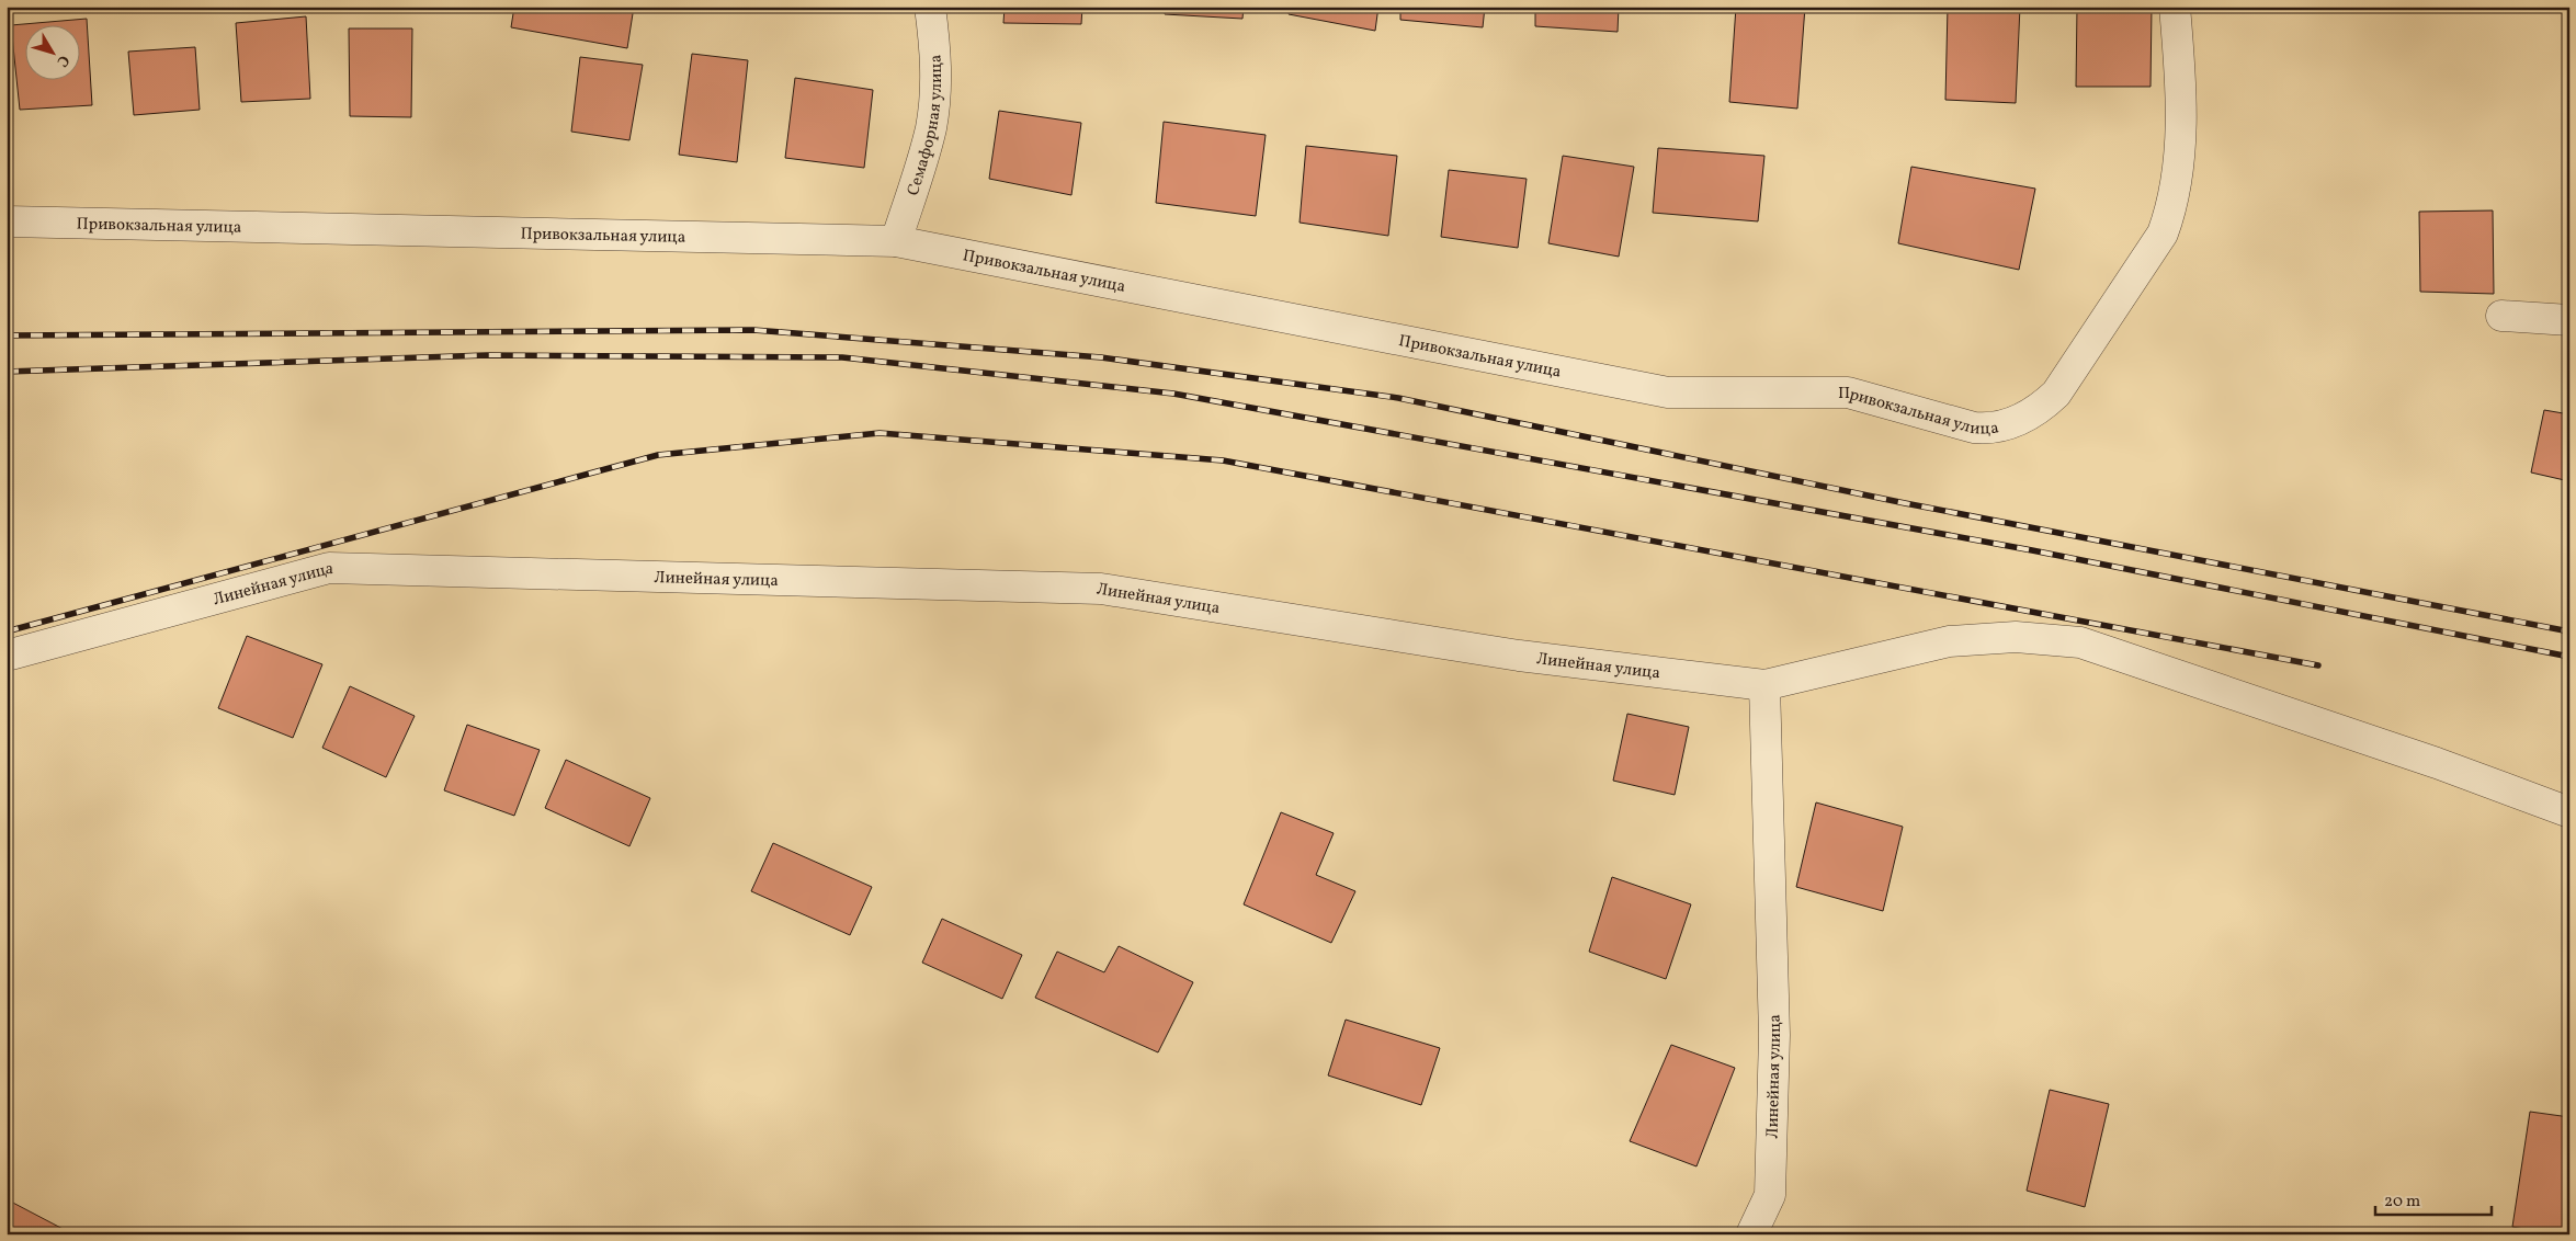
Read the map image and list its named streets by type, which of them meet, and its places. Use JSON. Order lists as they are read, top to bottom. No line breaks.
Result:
{"streets":{"street":["Семафорная улица","Привокзальная улица","Линейная улица"]},"crossings":[["Семафорная улица","Привокзальная улица"]],"scale_bar":"20 m","north":"bottom right"}
